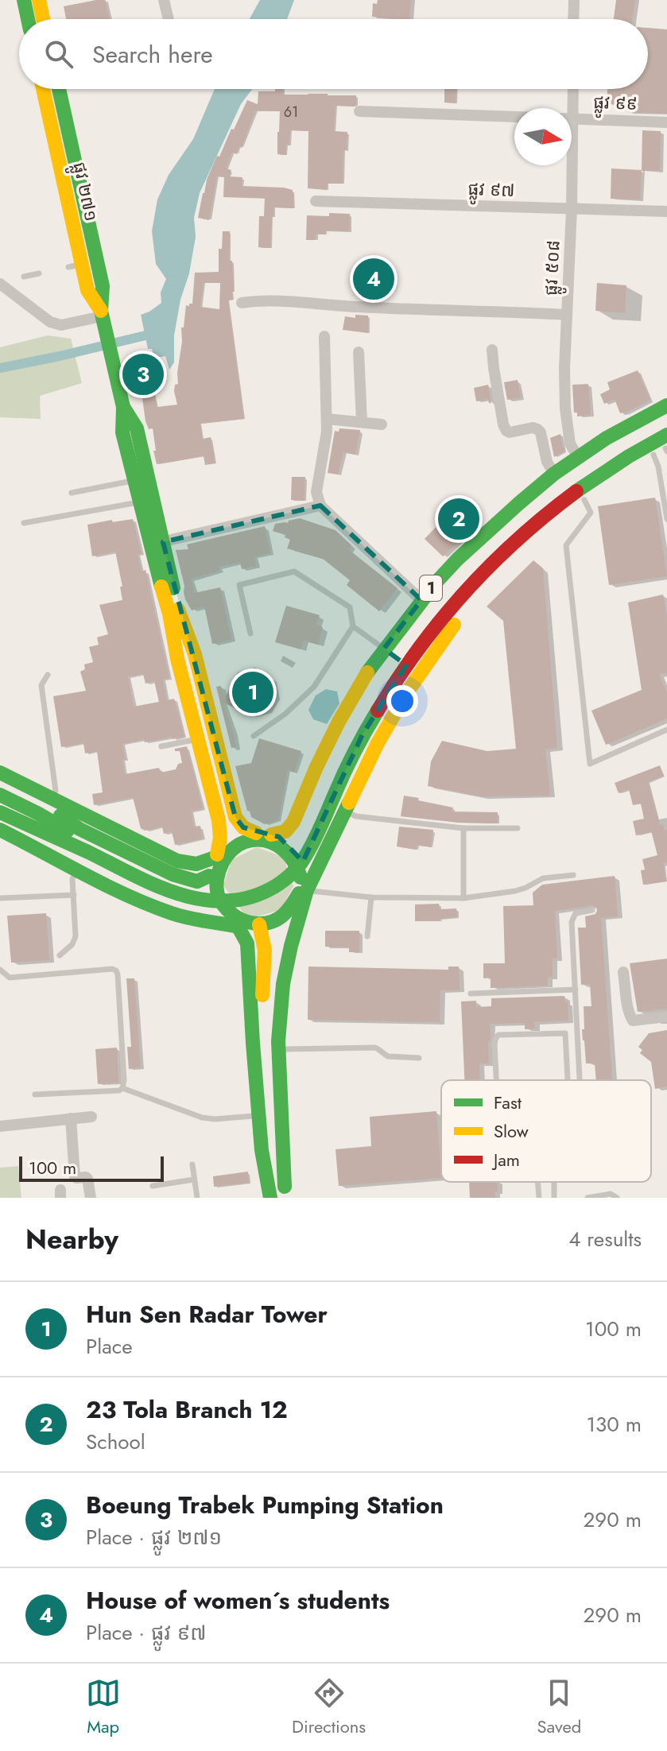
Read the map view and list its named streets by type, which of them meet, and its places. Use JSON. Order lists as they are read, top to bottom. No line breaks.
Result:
{"streets":{"main road":["ផ្លូវ ២៧១","1"],"street":["ផ្លូវ ៩៩","ផ្លូវ ៩៧","ផ្លូវ ៥០៨"]},"crossings":[["ផ្លូវ ៩៧","ផ្លូវ ៥០៨"],["ផ្លូវ ៥០៨","1"]],"house_numbers":["61"],"legend":["Fast","Slow","Jam"],"scale_bar":"100 m","north":"right","page":{"search":"Search here","pins":["4","3","2","1"],"scale":"100 m","heading":["Nearby","4 results"],"list":[{"mark":"1","name":"Hun Sen Radar Tower","note":"Place","value":"100 m"},{"mark":"2","name":"23 Tola Branch 12","note":"School","value":"130 m"},{"mark":"3","name":"Boeung Trabek Pumping Station","note":"Place · ផ្លូវ ២៧១","value":"290 m"},{"mark":"4","name":"House of women´s students","note":"Place · ផ្លូវ ៩៧","value":"290 m"}],"nav":["Map","Directions","Saved"]}}
